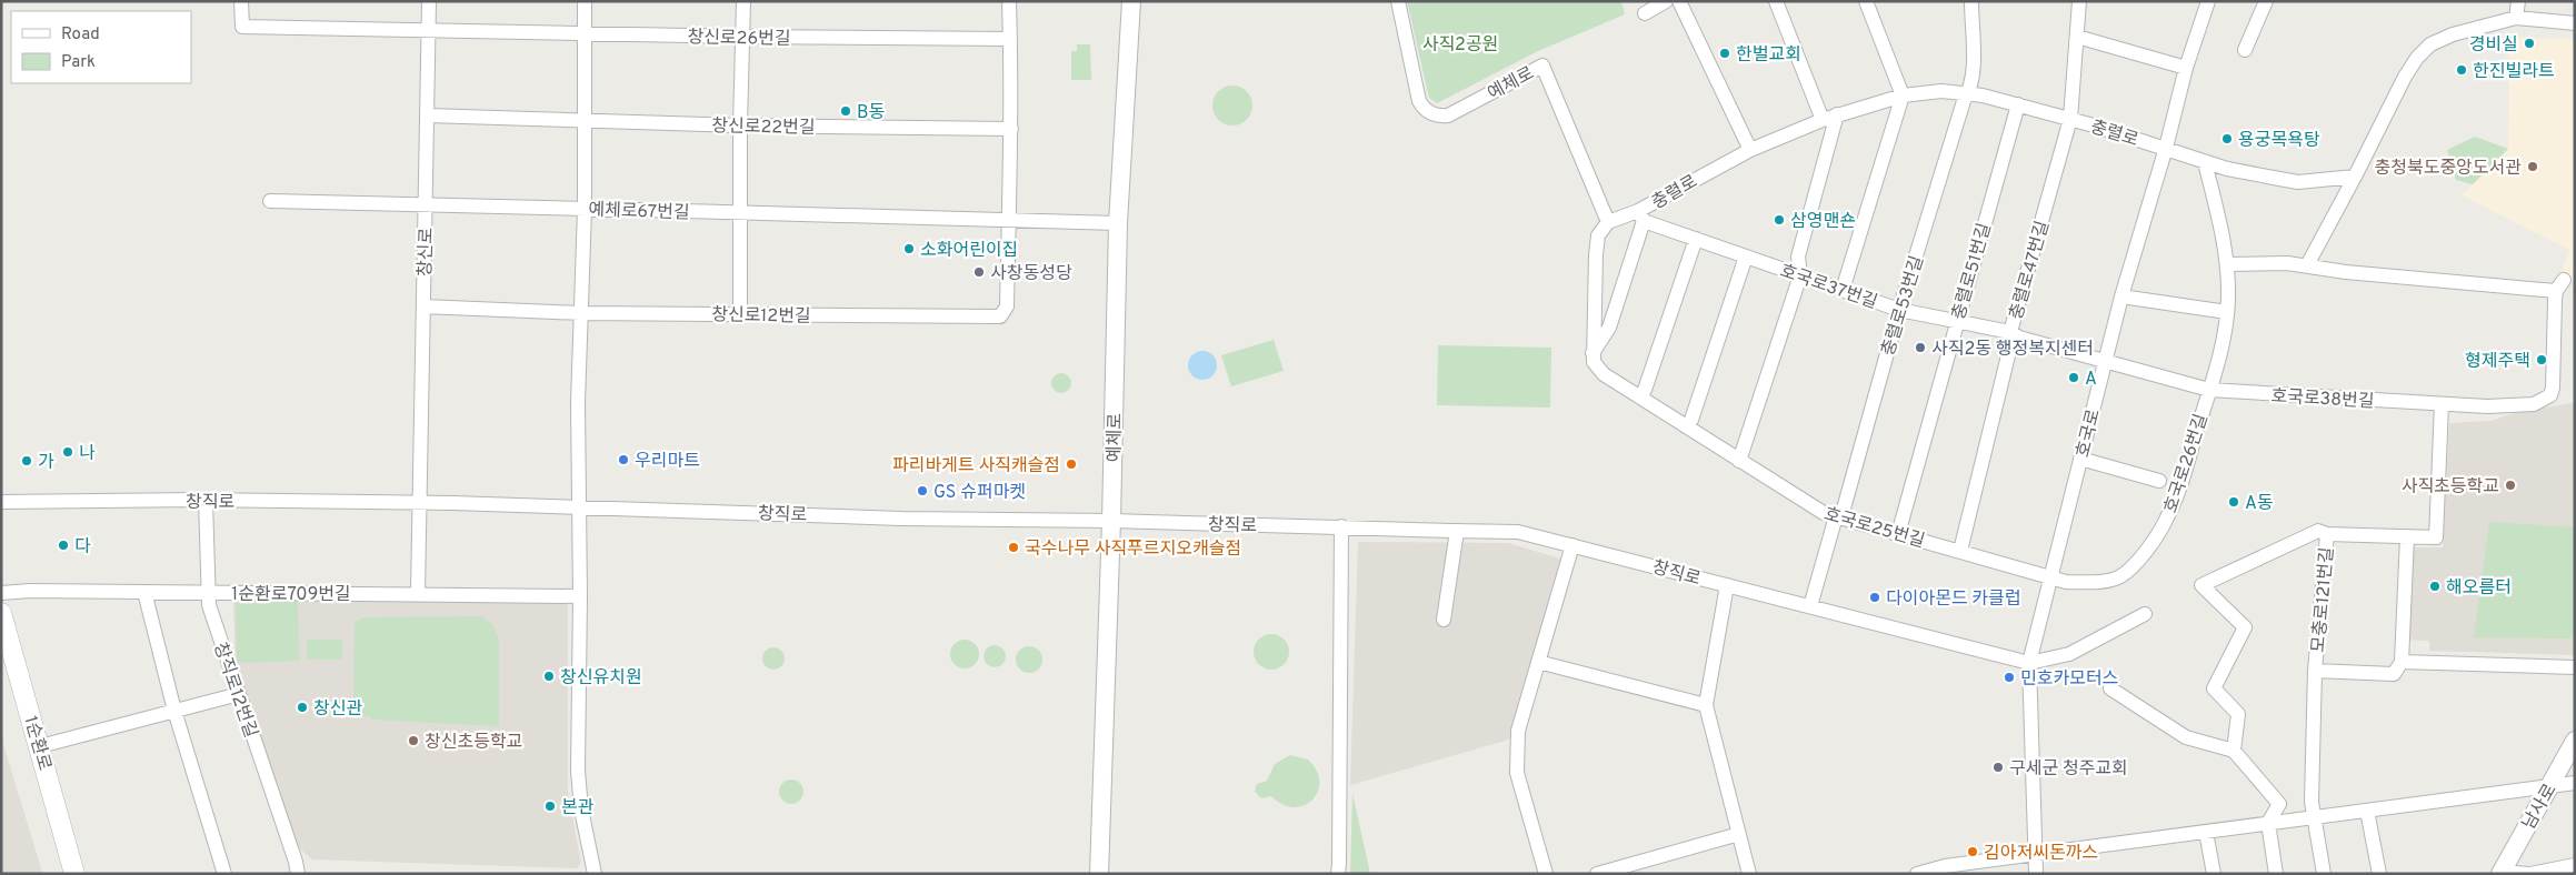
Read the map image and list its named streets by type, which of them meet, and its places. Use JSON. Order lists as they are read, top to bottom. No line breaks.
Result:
{"streets":{"main road":["1순환로"],"street":["창신로26번길","예체로","창신로22번길","충렬로","예체로67번길","창신로","충렬로47번길","충렬로51번길","호국로37번길","충렬로53번길","창신로12번길","호국로38번길","호국로","호국로26번길","창직로","호국로25번길","1순환로709번길","모충로121번길","창직로12번길","남사로"]},"crossings":[["창신로26번길","창신로"],["예체로","충렬로"],["예체로","예체로67번길"],["예체로","창직로"],["창신로22번길","창신로"],["충렬로","충렬로47번길"],["충렬로","충렬로51번길"],["충렬로","호국로37번길"],["충렬로","충렬로53번길"],["충렬로","호국로"],["충렬로","호국로26번길"],["예체로67번길","창신로"],["예체로67번길","창신로12번길"],["창신로","창신로12번길"],["창신로","창직로"],["충렬로47번길","호국로37번길"],["충렬로47번길","호국로25번길"],["충렬로51번길","호국로37번길"],["충렬로51번길","호국로25번길"],["호국로37번길","충렬로53번길"],["호국로37번길","호국로38번길"],["호국로37번길","호국로"],["충렬로53번길","창직로"],["충렬로53번길","호국로25번길"],["호국로38번길","호국로"],["호국로38번길","호국로26번길"],["호국로38번길","모충로121번길"],["호국로","호국로26번길"],["호국로","창직로"],["호국로","호국로25번길"],["호국로26번길","호국로25번길"],["창직로","창직로12번길"],["1순환로709번길","창직로12번길"]],"parks":["사직2공원"],"places":["경비실","한벌교회","한진빌라트","B동","용궁목욕탕","충청북도중앙도서관","삼영맨숀","소화어린이집","사창동성당","사직2동 행정복지센터","형제주택","A","나","우리마트","가","파리바게트 사직캐슬점","사직초등학교","GS 슈퍼마켓","A동","다","국수나무 사직푸르지오캐슬점","해오름터","다이아몬드 카클럽","창신유치원","민호카모터스","창신관","창신초등학교","구세군 청주교회","본관","김아저씨돈까스"],"legend":["Road","Park"]}
